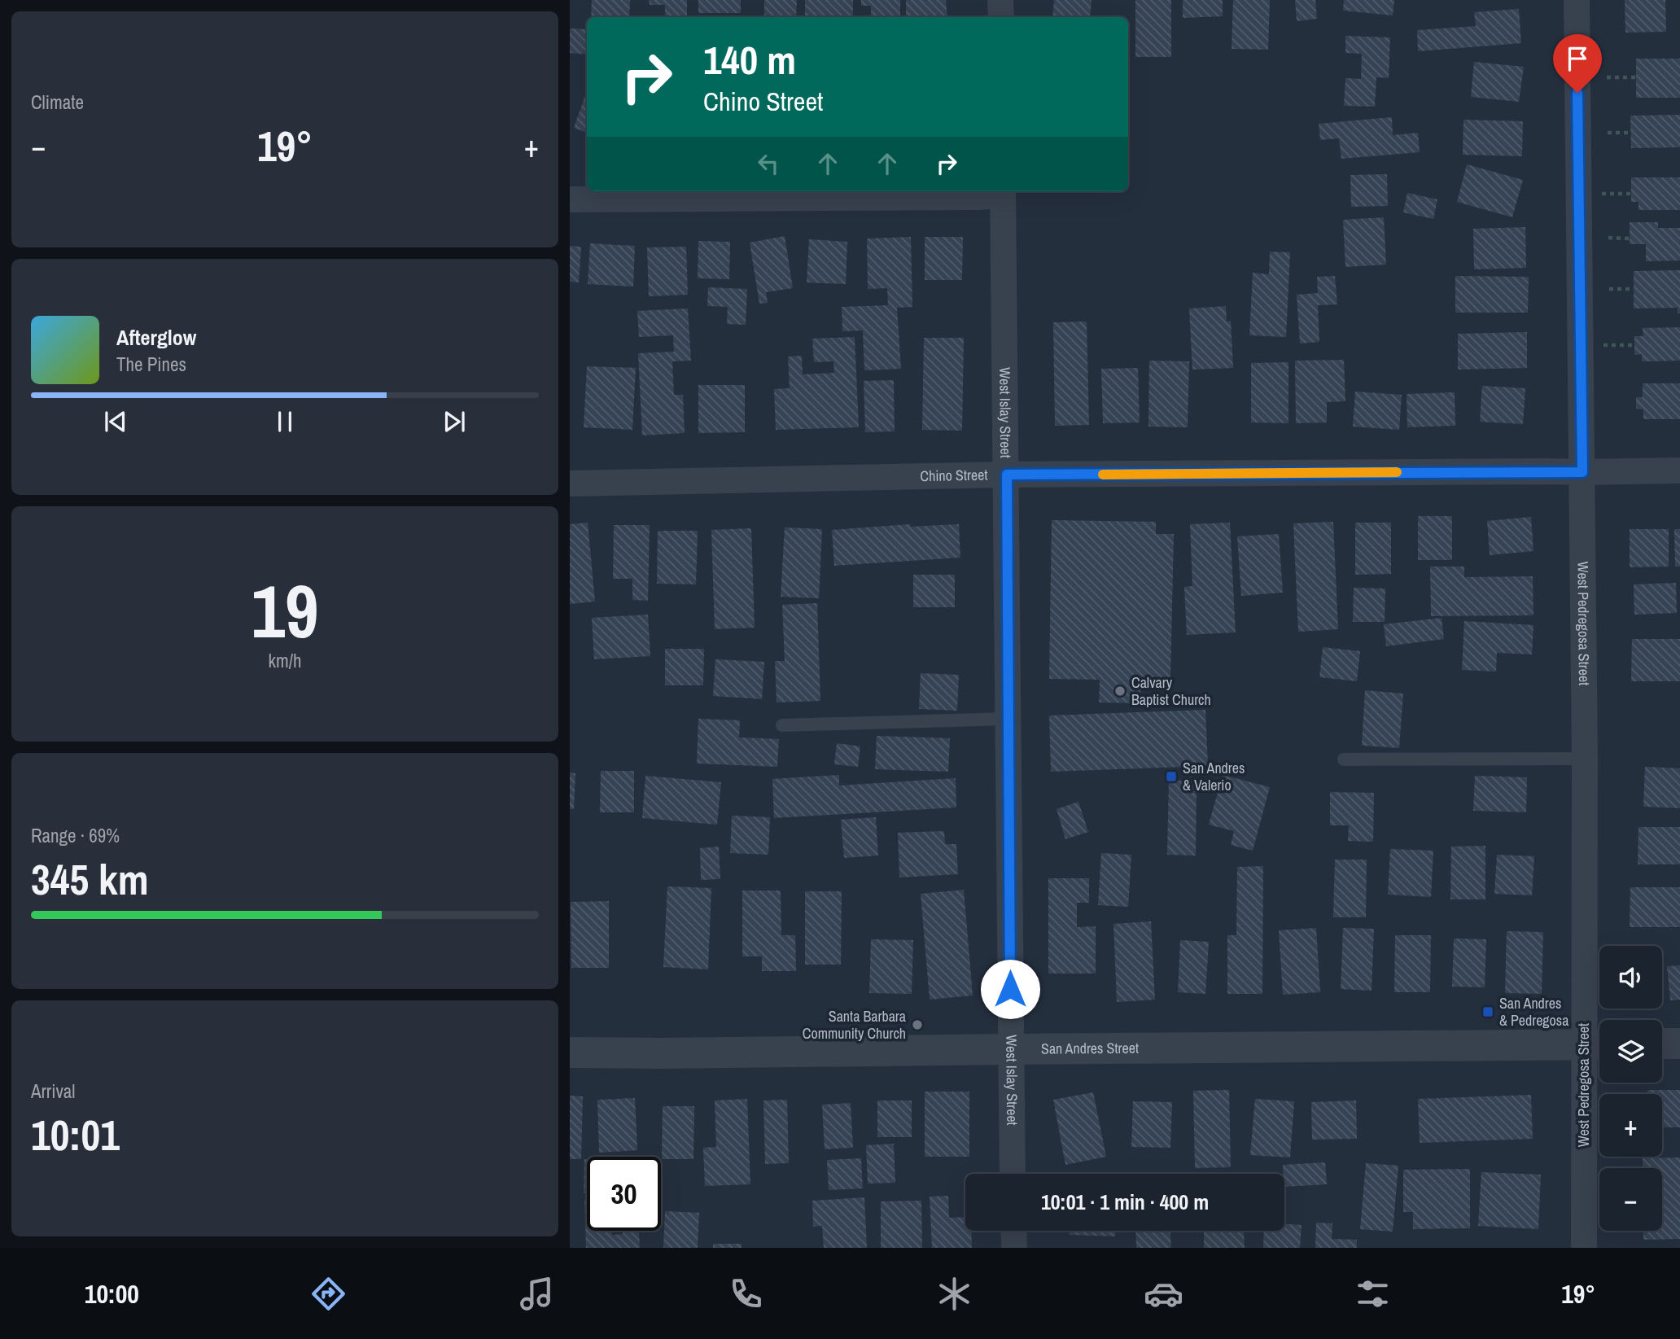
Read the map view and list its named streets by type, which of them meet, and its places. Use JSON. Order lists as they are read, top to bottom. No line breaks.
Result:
{"streets":{"street":["West Islay Street","Chino Street","West Pedregosa Street","San Andres Street"]},"crossings":[["West Islay Street","Chino Street"],["West Islay Street","San Andres Street"],["Chino Street","West Pedregosa Street"],["West Pedregosa Street","San Andres Street"]],"places":{"other":["Calvary Baptist Church","Santa Barbara Community Church"],"transit":["San Andres & Valerio","San Andres & Pedregosa"]},"page":{"tile":["Climate",["19","km/h"],["Range · 69%","345 km"],["Arrival","10:01"]],"turn":["140 m","Chino Street"],"heat":["−","19°","+"],"song":["Afterglow","The Pines"],"map_buttons":["+","−"],"limit":"30","trip":"10:01 · 1 min · 400 m","tabs":["10:00","19°"]}}
